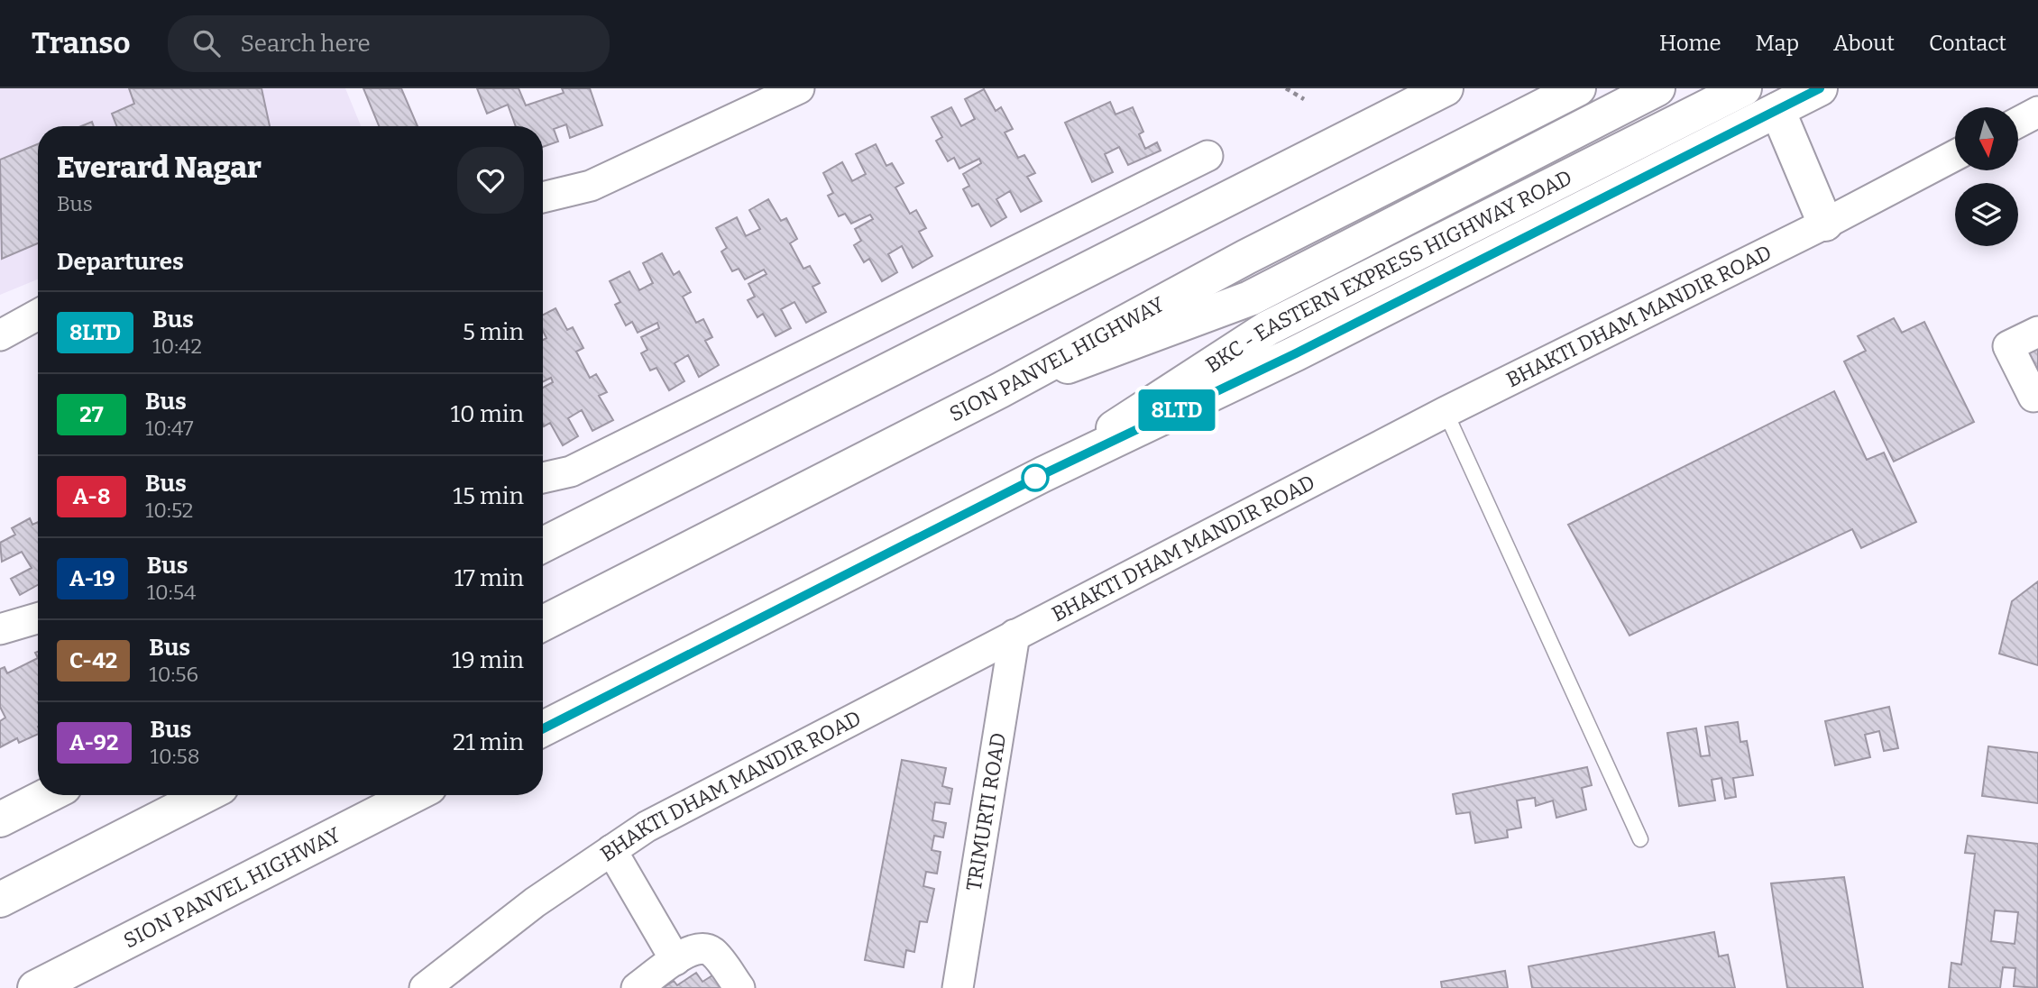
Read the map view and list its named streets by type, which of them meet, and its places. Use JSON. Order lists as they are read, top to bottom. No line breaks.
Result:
{"streets":{"main road":["BKC - EASTERN EXPRESS HIGHWAY ROAD","SION PANVEL HIGHWAY"],"street":["BHAKTI DHAM MANDIR ROAD","TRIMURTI ROAD"]},"crossings":[["BKC - EASTERN EXPRESS HIGHWAY ROAD","SION PANVEL HIGHWAY"],["BHAKTI DHAM MANDIR ROAD","TRIMURTI ROAD"]],"lines":["bus line 8LTD"],"north":"bottom","page":{"header":"Transo","search":"Search here","nav":["Home","Map","About","Contact"],"on_map":"8LTD","heading":[["Everard Nagar","Bus"],"Departures"],"list":[{"mark":"8LTD","name":"Bus","note":"10:42","value":"5 min"},{"mark":"27","name":"Bus","note":"10:47","value":"10 min"},{"mark":"A-8","name":"Bus","note":"10:52","value":"15 min"},{"mark":"A-19","name":"Bus","note":"10:54","value":"17 min"},{"mark":"C-42","name":"Bus","note":"10:56","value":"19 min"},{"mark":"A-92","name":"Bus","note":"10:58","value":"21 min"}]}}
